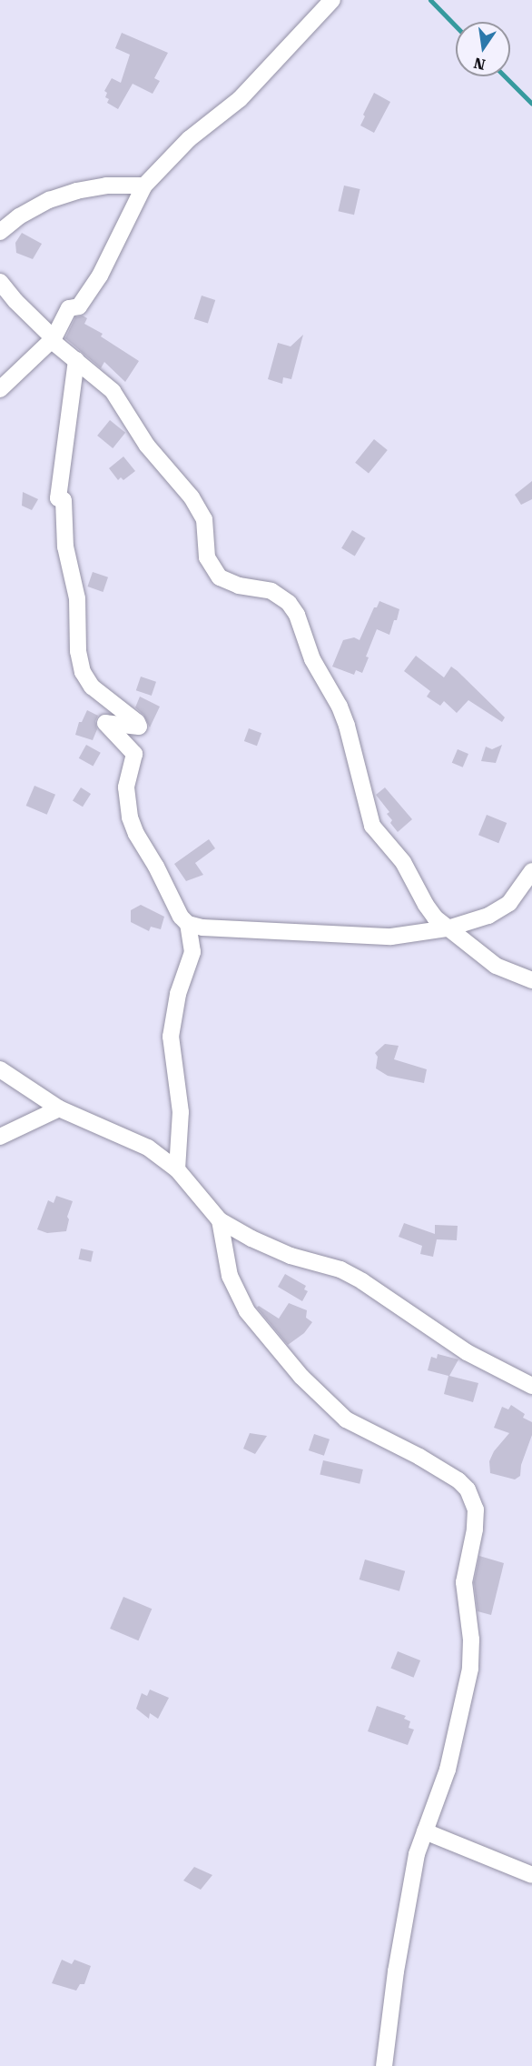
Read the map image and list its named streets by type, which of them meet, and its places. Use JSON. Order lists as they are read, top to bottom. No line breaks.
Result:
{"north":"bottom"}
